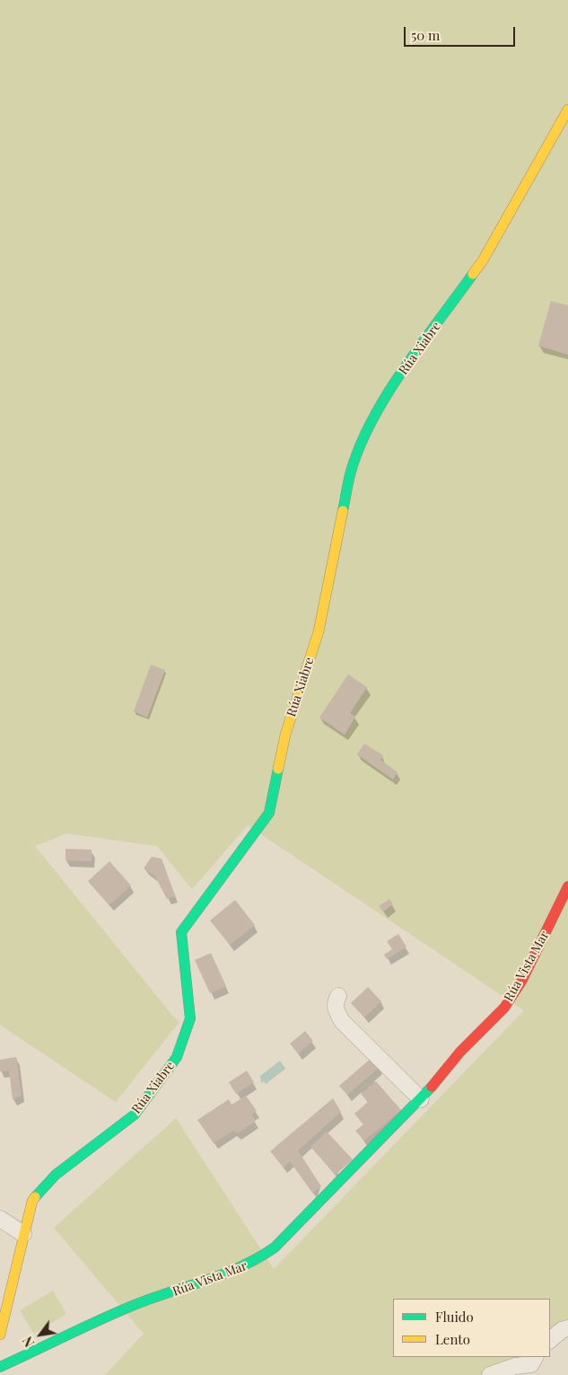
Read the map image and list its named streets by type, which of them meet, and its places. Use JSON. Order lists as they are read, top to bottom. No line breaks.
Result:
{"streets":{"street":["Rúa Xiabre","Rúa Vista Mar"]},"legend":["Fluido","Lento"],"scale_bar":"50 m","north":"bottom left"}
